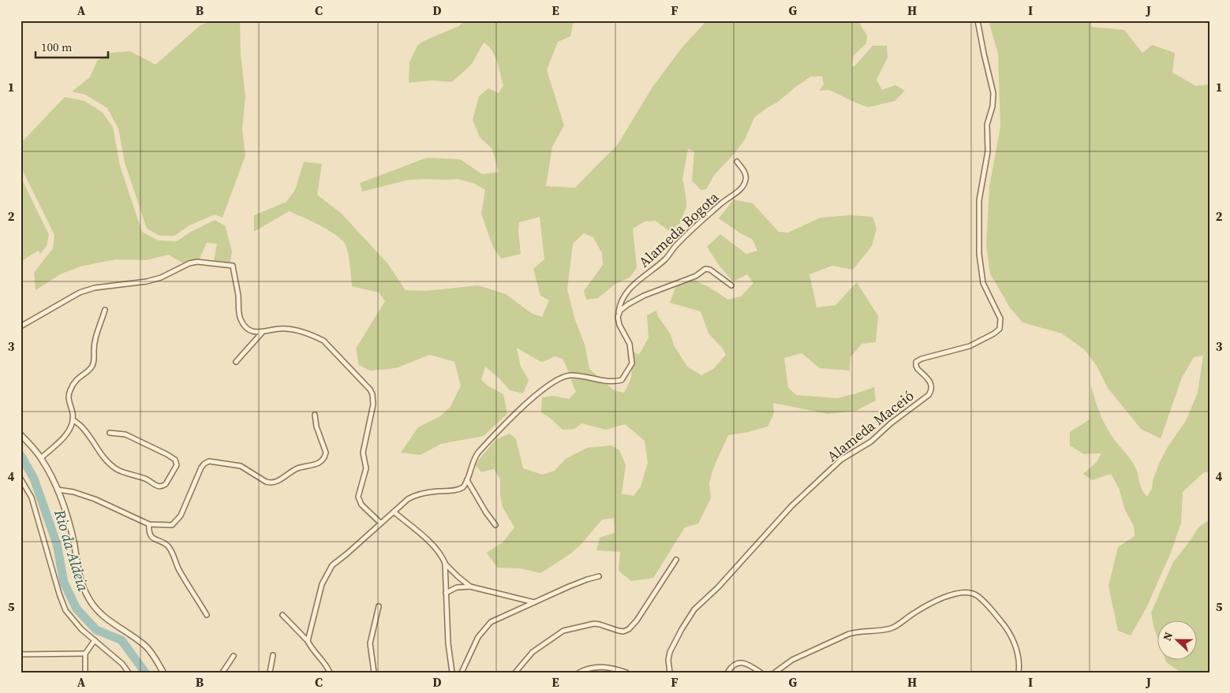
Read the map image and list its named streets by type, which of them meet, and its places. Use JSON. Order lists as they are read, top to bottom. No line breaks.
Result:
{"streets":{"street":["Alameda Bogota","Alameda Maceió"]},"water":["Rio da Aldeia"],"scale_bar":"100 m","north":"left","grid":{"columns":["A","B","C","D","E","F","G","H","I","J"],"rows":["1","2","3","4","5"]}}
